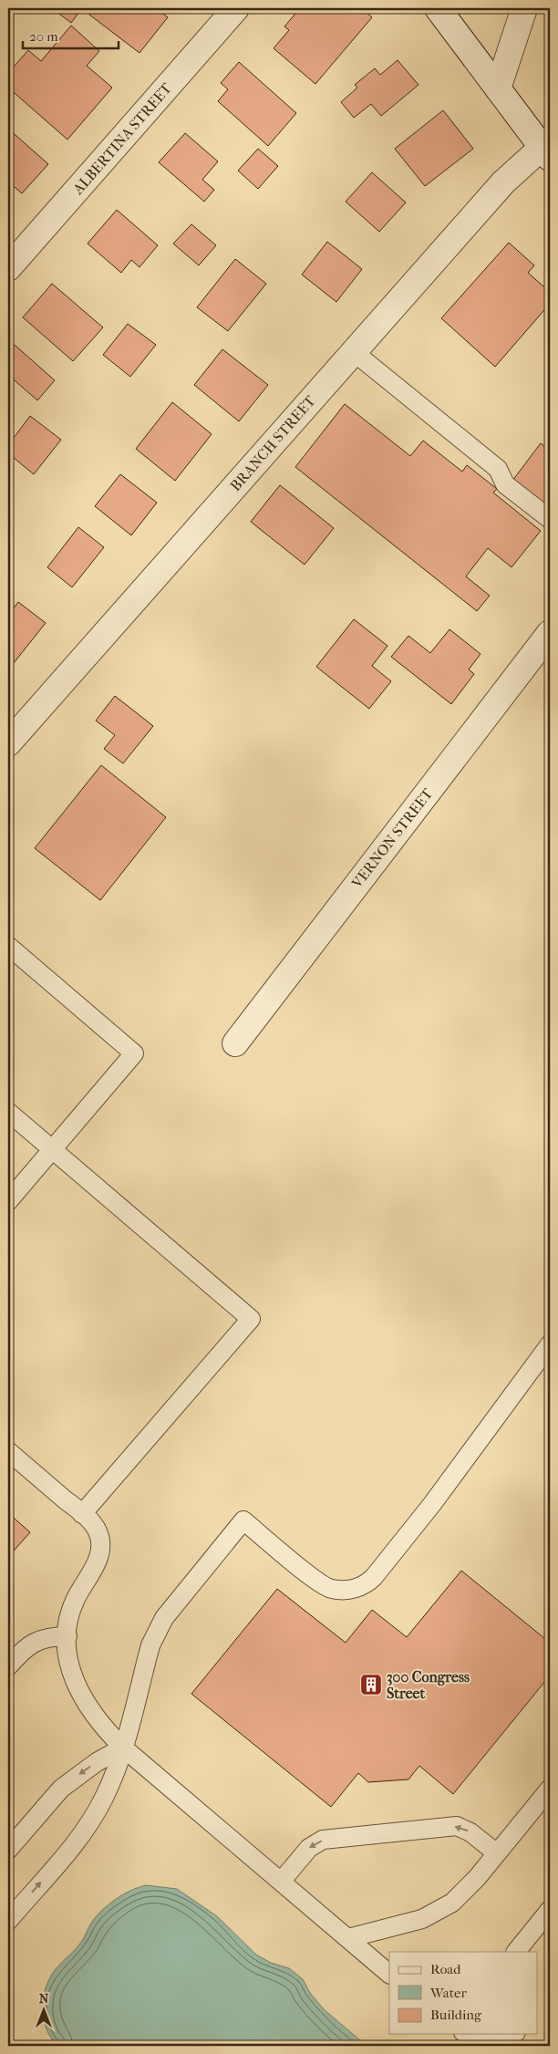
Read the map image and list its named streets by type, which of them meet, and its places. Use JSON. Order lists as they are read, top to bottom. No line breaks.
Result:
{"streets":{"street":["ALBERTINA STREET","BRANCH STREET","VERNON STREET"]},"places":{"building":["300 Congress Street"]},"legend":["Road","Water","Building"],"scale_bar":"20 m","north":"top"}
